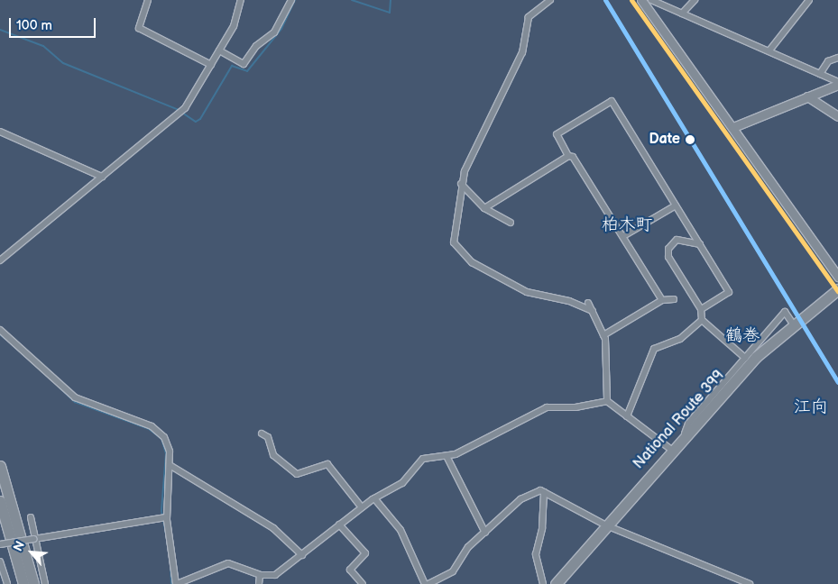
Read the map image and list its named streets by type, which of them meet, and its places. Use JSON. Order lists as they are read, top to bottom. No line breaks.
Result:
{"streets":{"highway":["National Route 399"]},"districts":["柏木町","鶴巻","江向"],"places":["Date"],"scale_bar":"100 m","north":"top left"}
